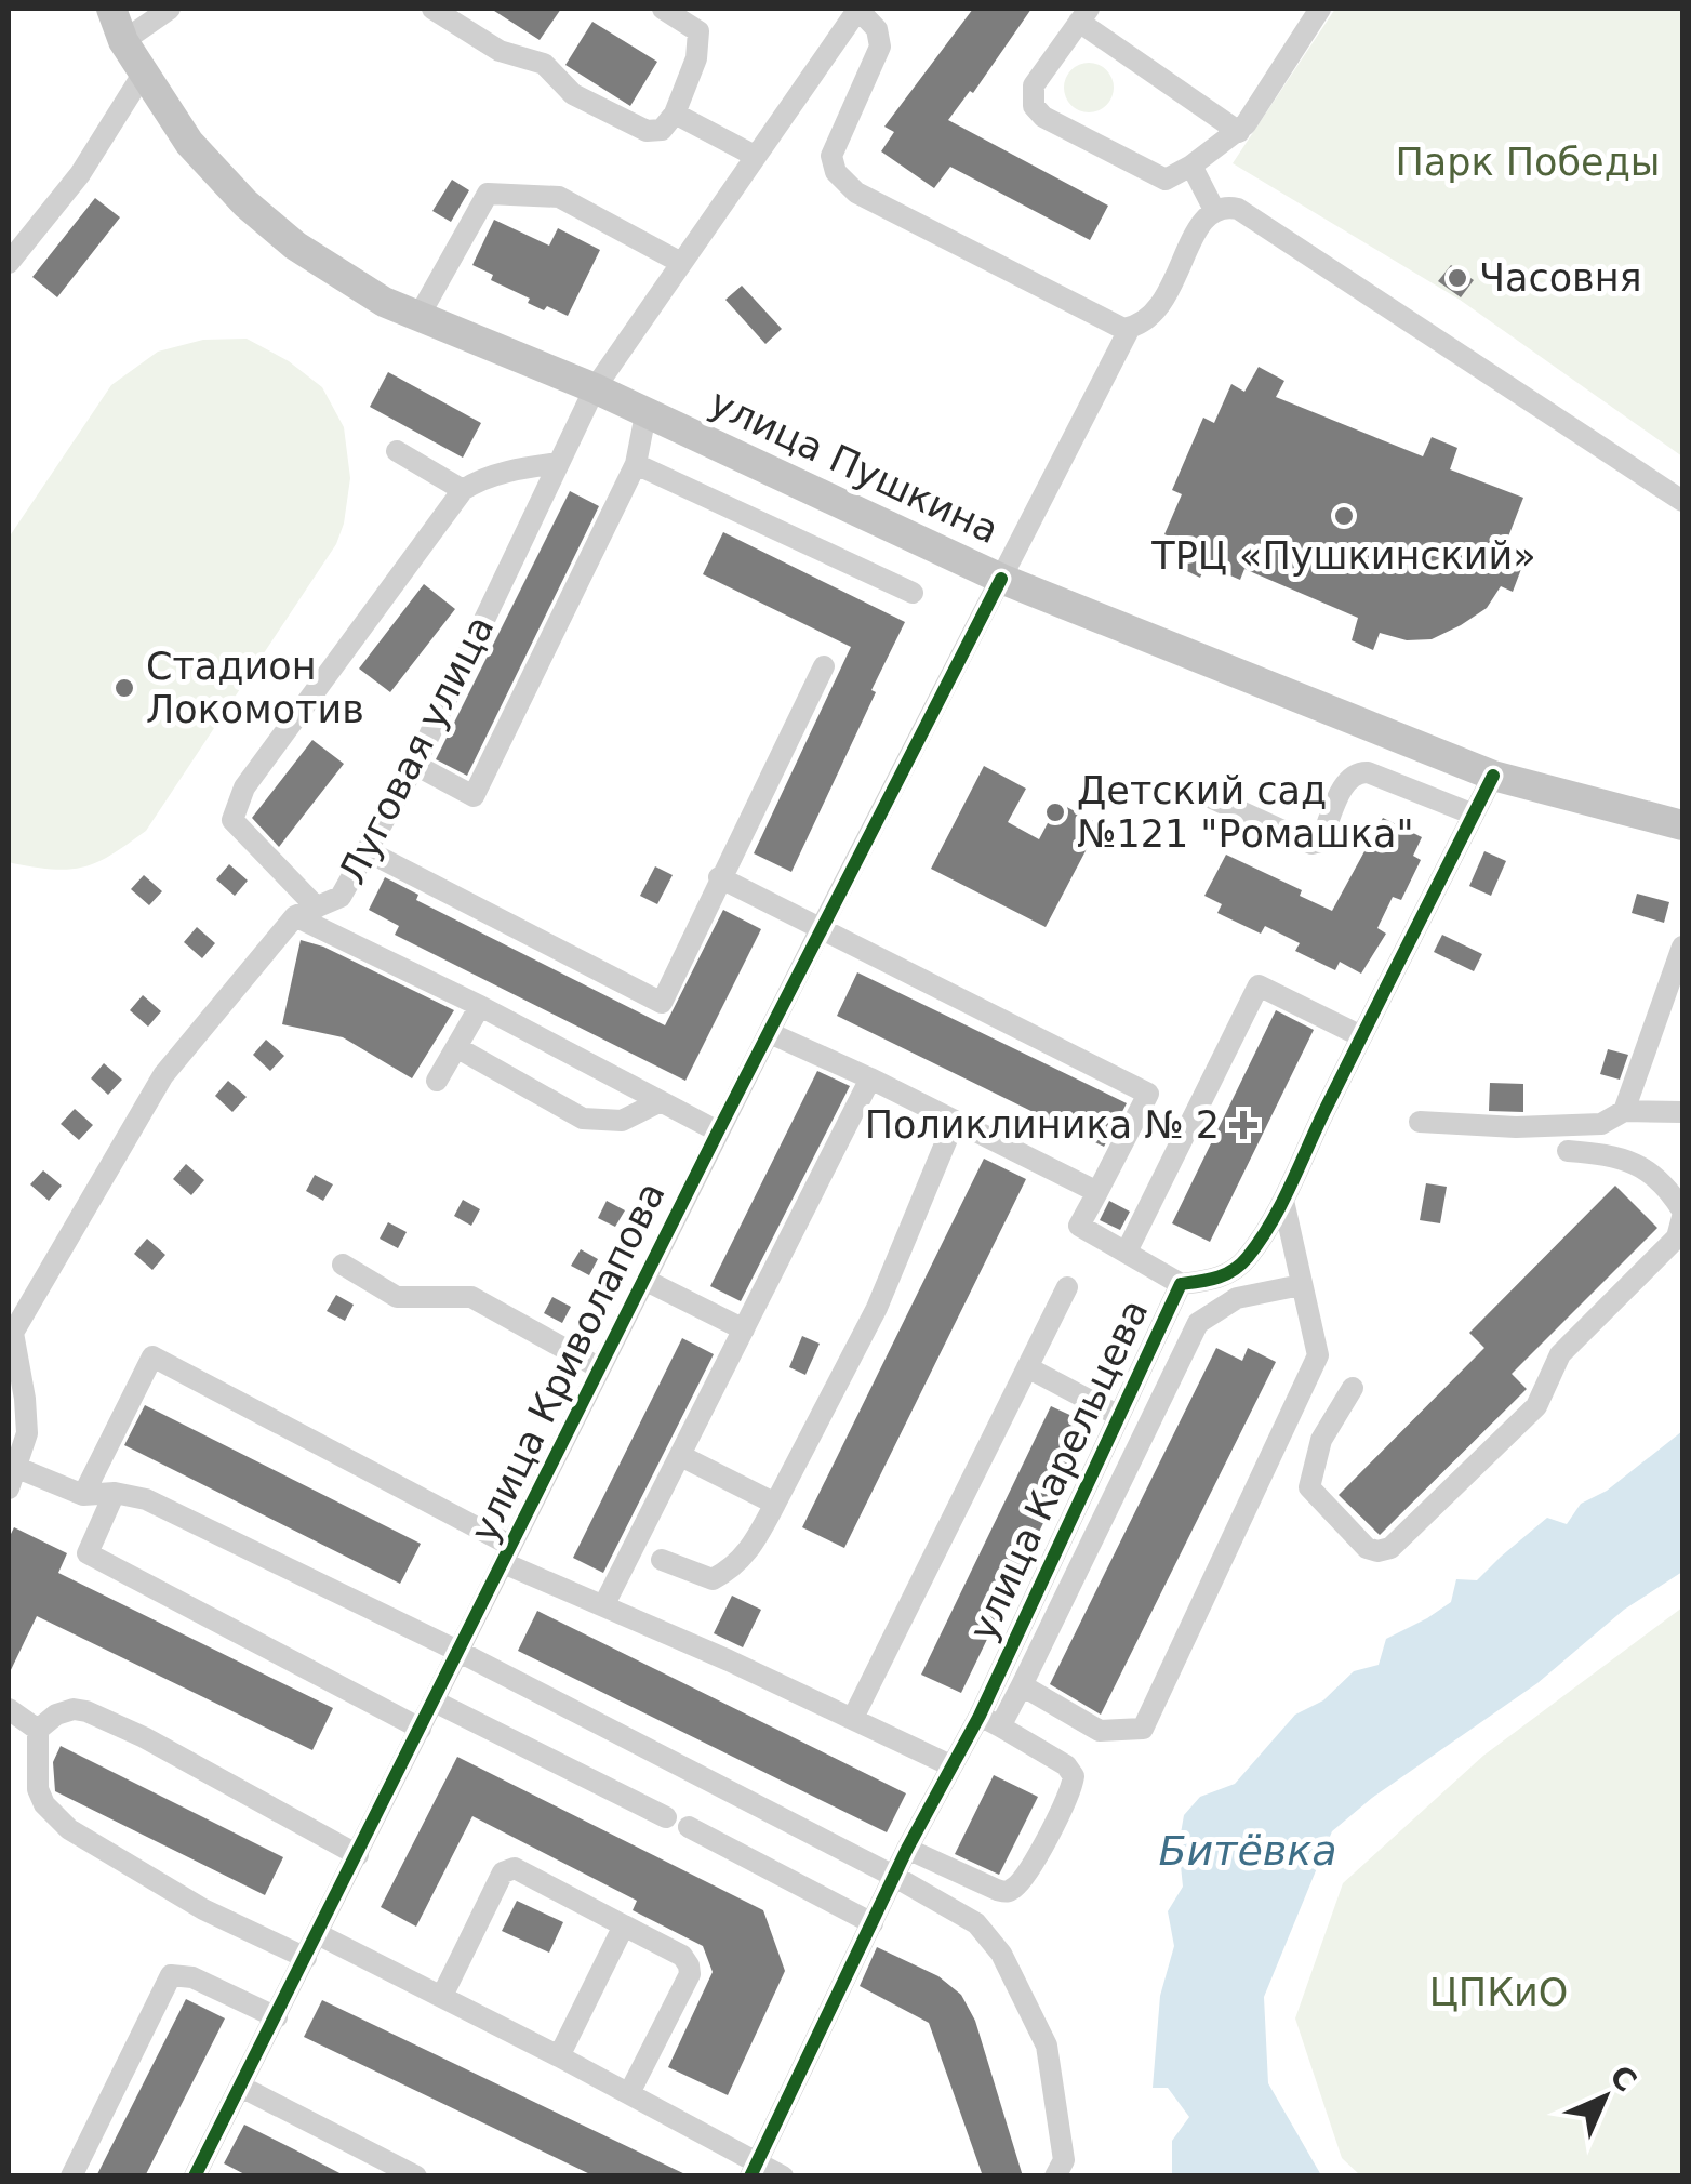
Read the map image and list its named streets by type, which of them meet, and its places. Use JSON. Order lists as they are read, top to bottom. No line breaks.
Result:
{"streets":{"main road":["улица Пушкина"],"street":["Луговая улица","улица Криволапова","улица Карельцева"]},"crossings":[["улица Пушкина","Луговая улица"],["улица Пушкина","улица Криволапова"]],"water":["Битёвка"],"parks":["Парк Победы","ЦПКиО"],"places":{"other":["Часовня","ТРЦ «Пушкинский»","Стадион Локомотив","Детский сад №121 \"Ромашка\""],"health":["Поликлиника № 2"]},"north":"top right"}
